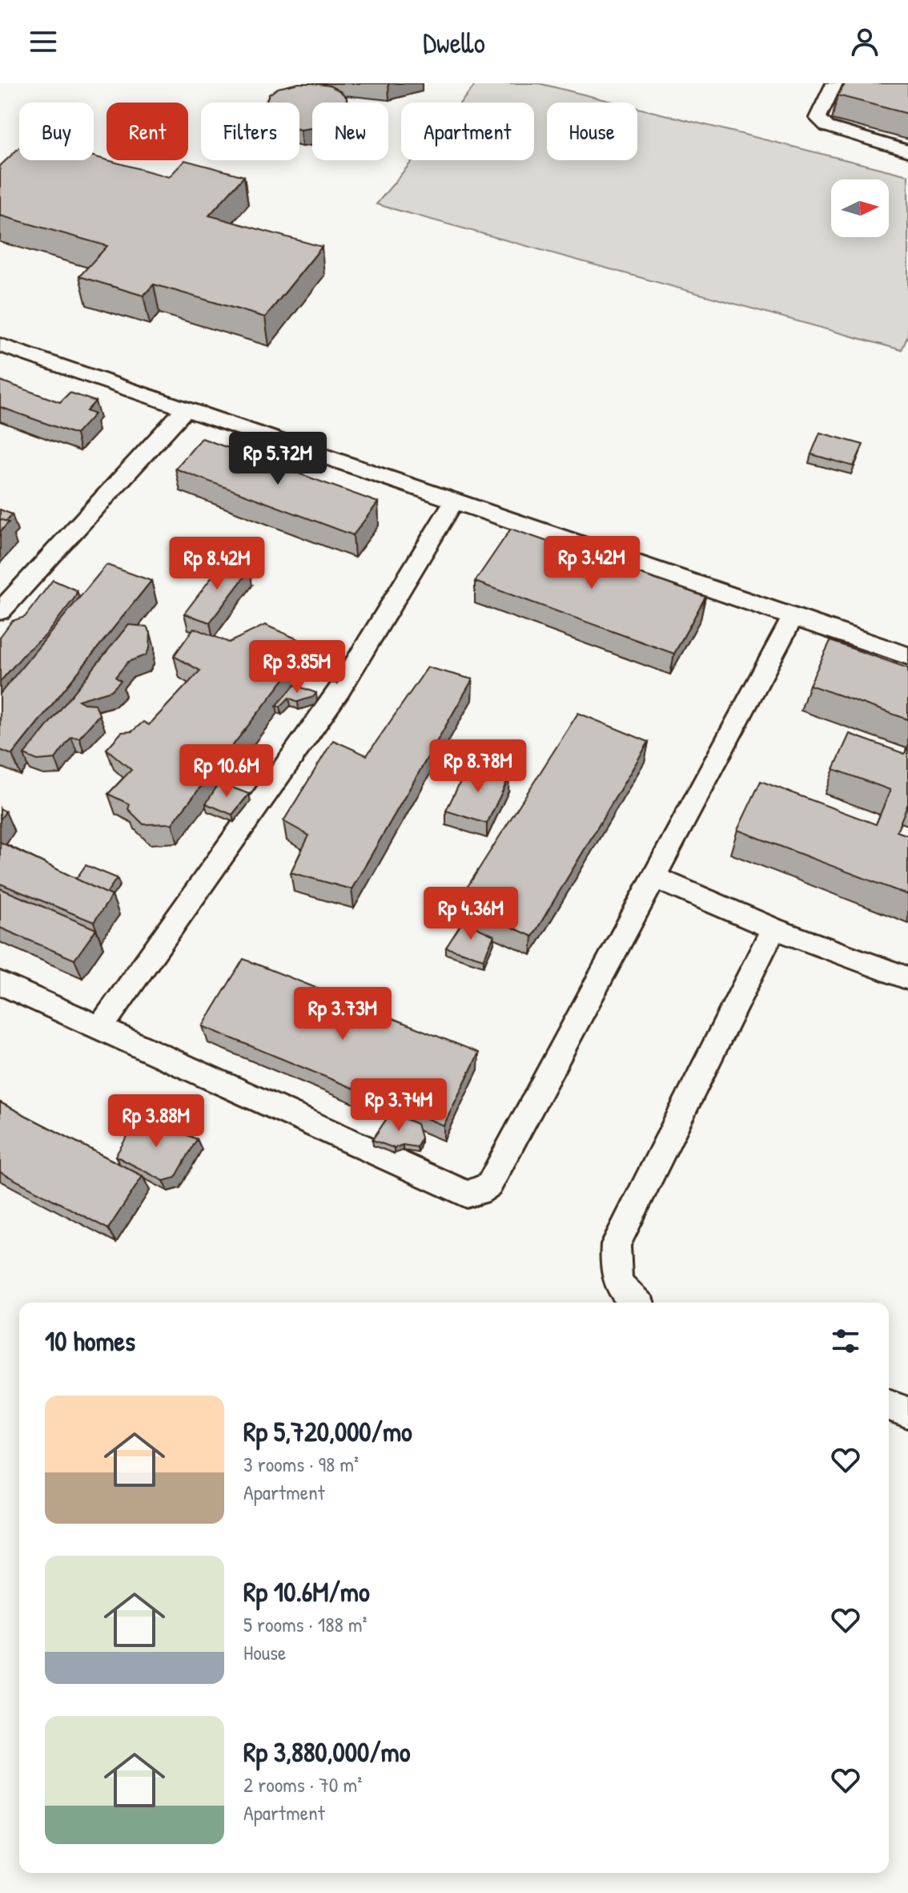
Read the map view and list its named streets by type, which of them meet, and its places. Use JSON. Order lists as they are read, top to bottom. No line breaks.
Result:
{"north":"right","page":{"header":"Dwello","chip":["Buy","Rent","Filters","New","Apartment","House"],"price":["Rp 5.72M","Rp 3.42M","Rp 8.42M","Rp 3.85M","Rp 8.78M","Rp 10.6M","Rp 4.36M","Rp 3.73M","Rp 3.74M","Rp 3.88M"],"heading":"10 homes","list":[{"name":"Rp 5,720,000/mo","note":"3 rooms · 98 m² · Apartment"},{"name":"Rp 10.6M/mo","note":"5 rooms · 188 m² · House"},{"name":"Rp 3,880,000/mo","note":"2 rooms · 70 m² · Apartment"}]}}
